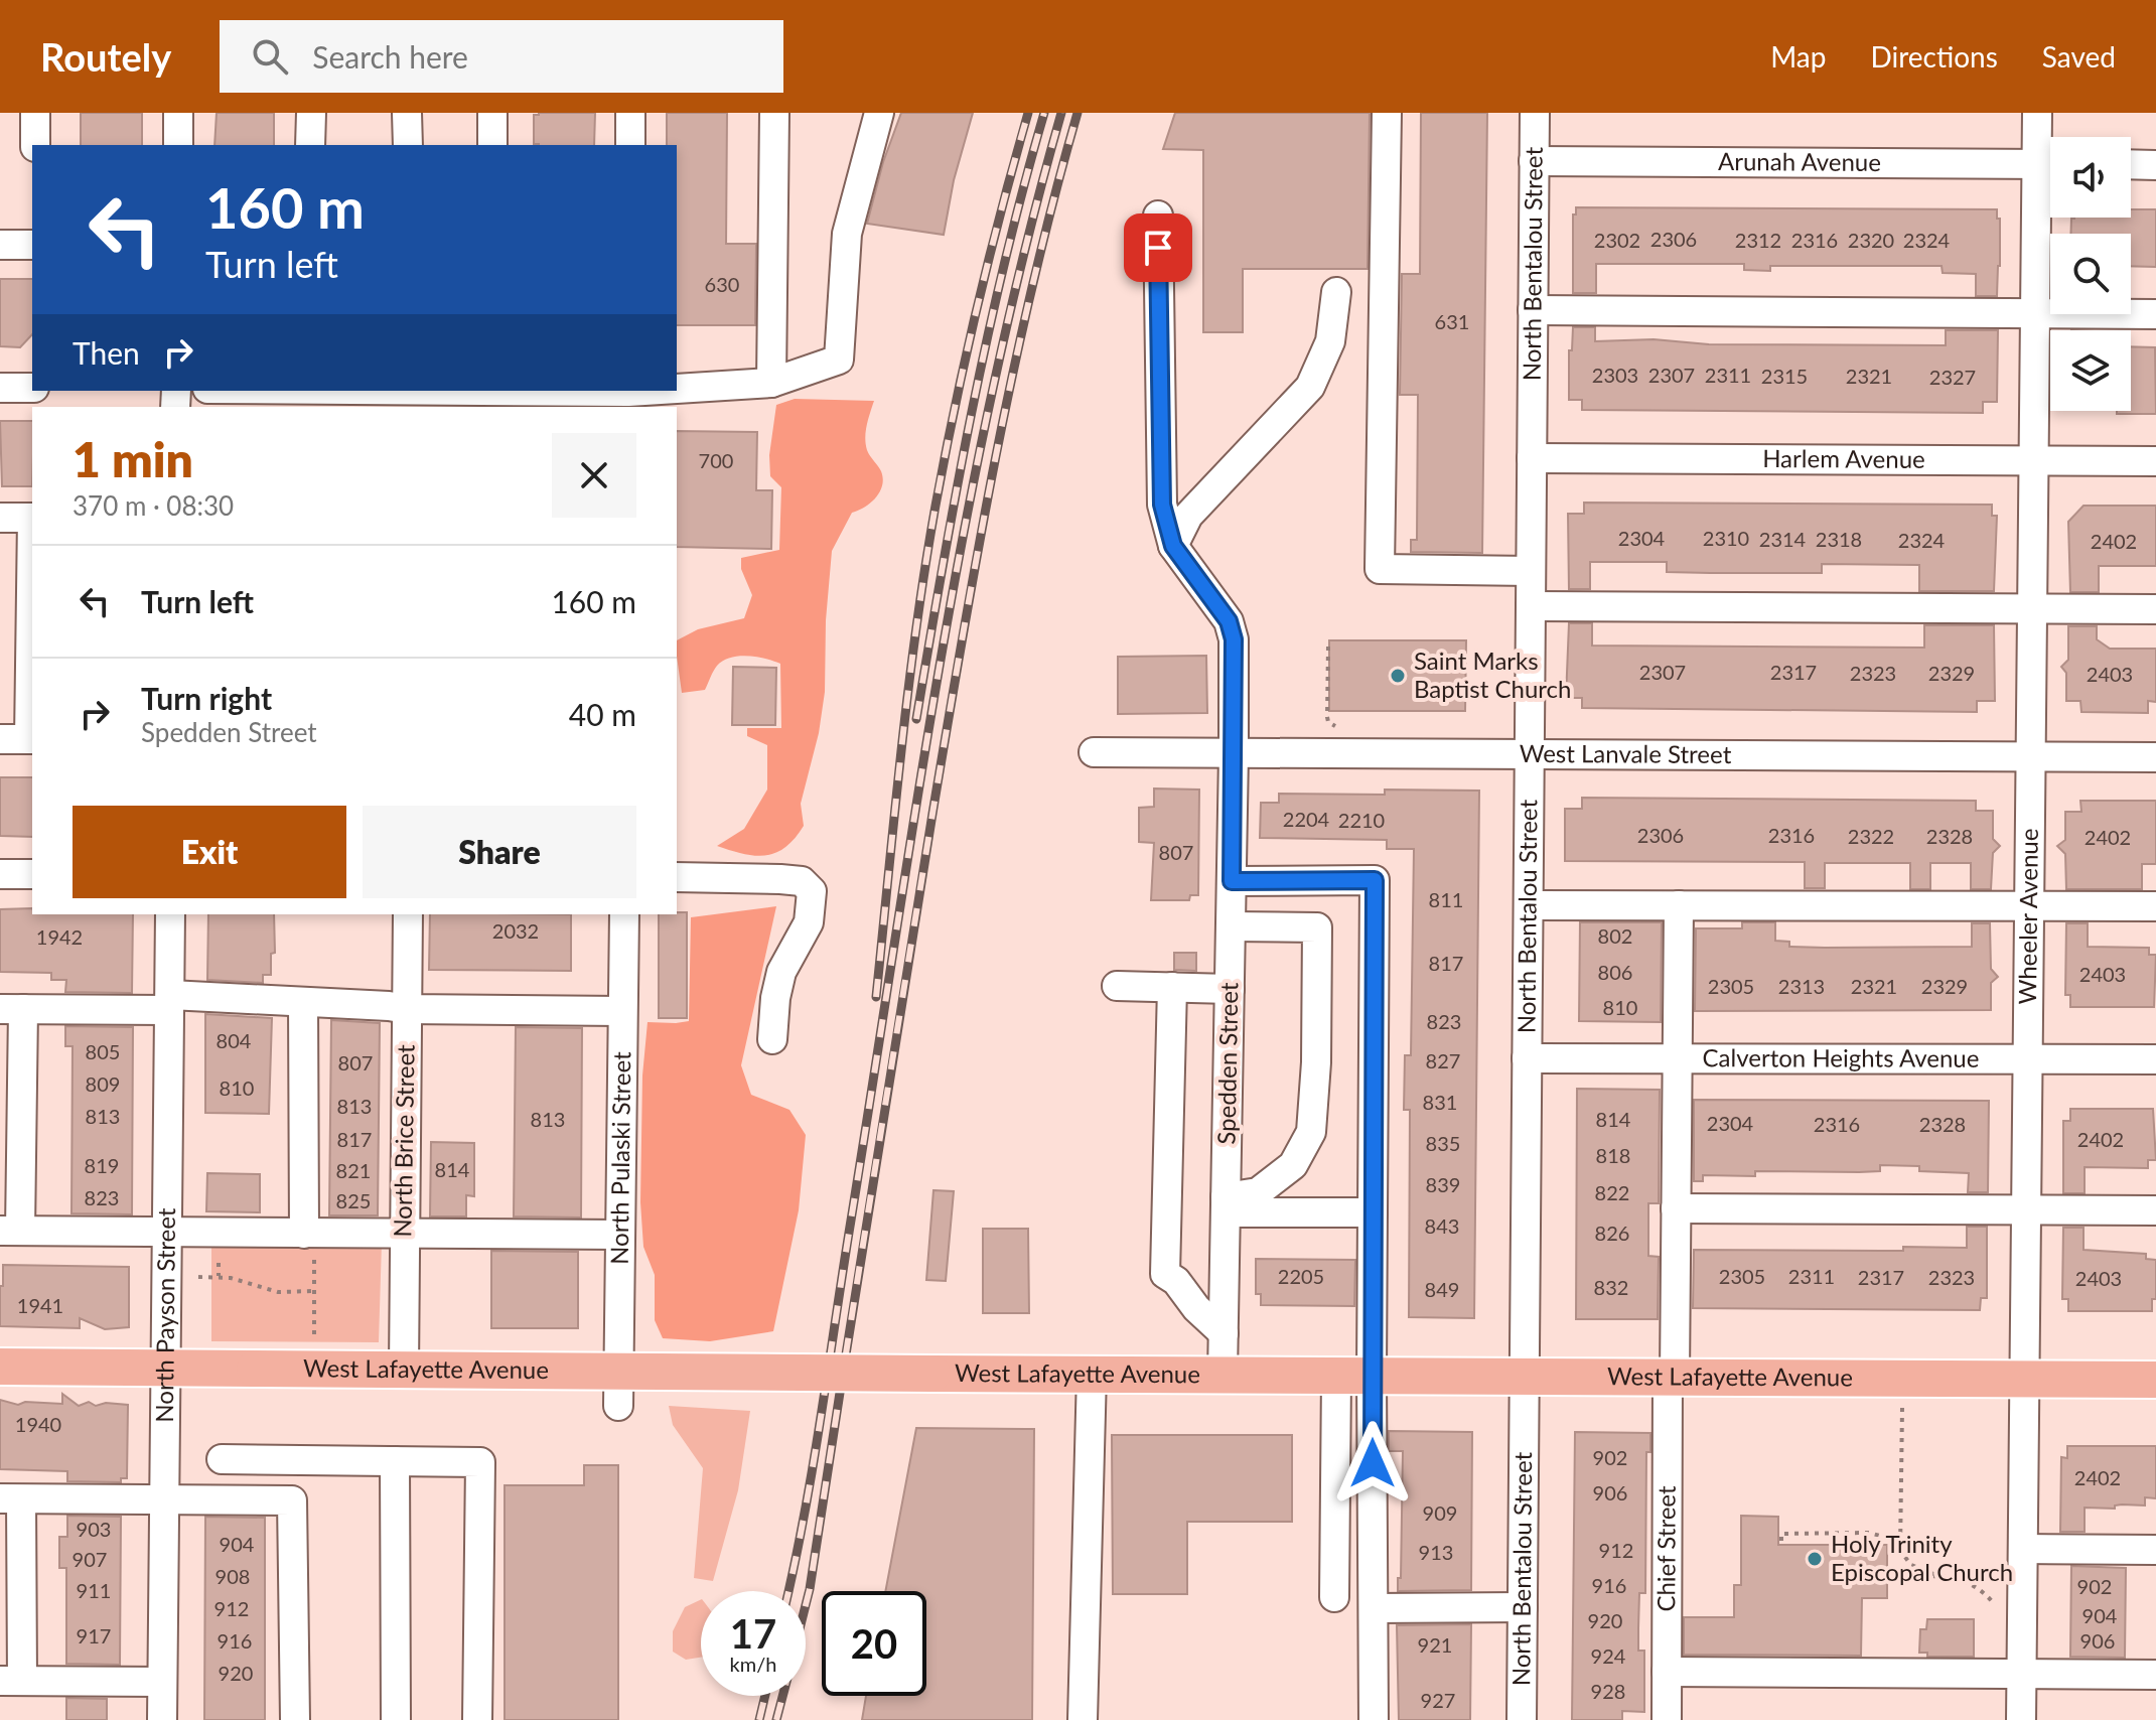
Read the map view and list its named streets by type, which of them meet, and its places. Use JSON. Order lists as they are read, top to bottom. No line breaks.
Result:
{"streets":{"main road":["West Lafayette Avenue"],"street":["Arunah Avenue","North Bentalou Street","Harlem Avenue","West Lanvale Street","Wheeler Avenue","Calverton Heights Avenue","Spedden Street","North Brice Street","North Pulaski Street","North Payson Street","Chief Street"]},"crossings":[["Arunah Avenue","North Bentalou Street"],["Arunah Avenue","Wheeler Avenue"],["North Bentalou Street","Harlem Avenue"],["North Bentalou Street","West Lanvale Street"],["North Bentalou Street","Calverton Heights Avenue"],["North Bentalou Street","West Lafayette Avenue"],["Harlem Avenue","Wheeler Avenue"],["West Lanvale Street","Wheeler Avenue"],["West Lanvale Street","Spedden Street"],["Wheeler Avenue","Calverton Heights Avenue"],["Wheeler Avenue","West Lafayette Avenue"],["Calverton Heights Avenue","Chief Street"],["Spedden Street","West Lafayette Avenue"],["North Brice Street","West Lafayette Avenue"],["North Pulaski Street","West Lafayette Avenue"],["North Payson Street","West Lafayette Avenue"],["West Lafayette Avenue","Chief Street"]],"places":["Saint Marks Baptist Church","Holy Trinity Episcopal Church"],"house_numbers":["2306","2302","2312","2316","2320","2324","630","631","2303","2307","2311","2315","2321","2327","700","2304","2310","2314","2318","2324","2402","2307","2317","2323","2329","2403","2204","2210","2306","2316","2322","2328","2402","807","811","2032","802","1942","817","806","2403","2305","2313","2321","2329","810","823","804","805","827","807","809","810","831","813","813","813","814","2304","2316","2328","817","2402","835","818","819","814","821","839","822","823","825","843","826","2205","2305","2311","2317","2323","2403","832","849","1941","1940","902","2402","906","909","903","904","912","913","907","908","916","902","911","912","904","920","917","916","906","921","924","920","928","927"],"page":{"header":"Routely","search":"Search here","nav":["Map","Directions","Saved"],"turn":["160 m","Turn left"],"then":"Then","heading":["1 min","370 m · 08:30"],"list":[{"name":"Turn left","value":"160 m"},{"name":"Turn right","note":"Spedden Street","value":"40 m"}],"buttons":["Exit","Share"],"speed":"17 km/h","limit":"20"}}
